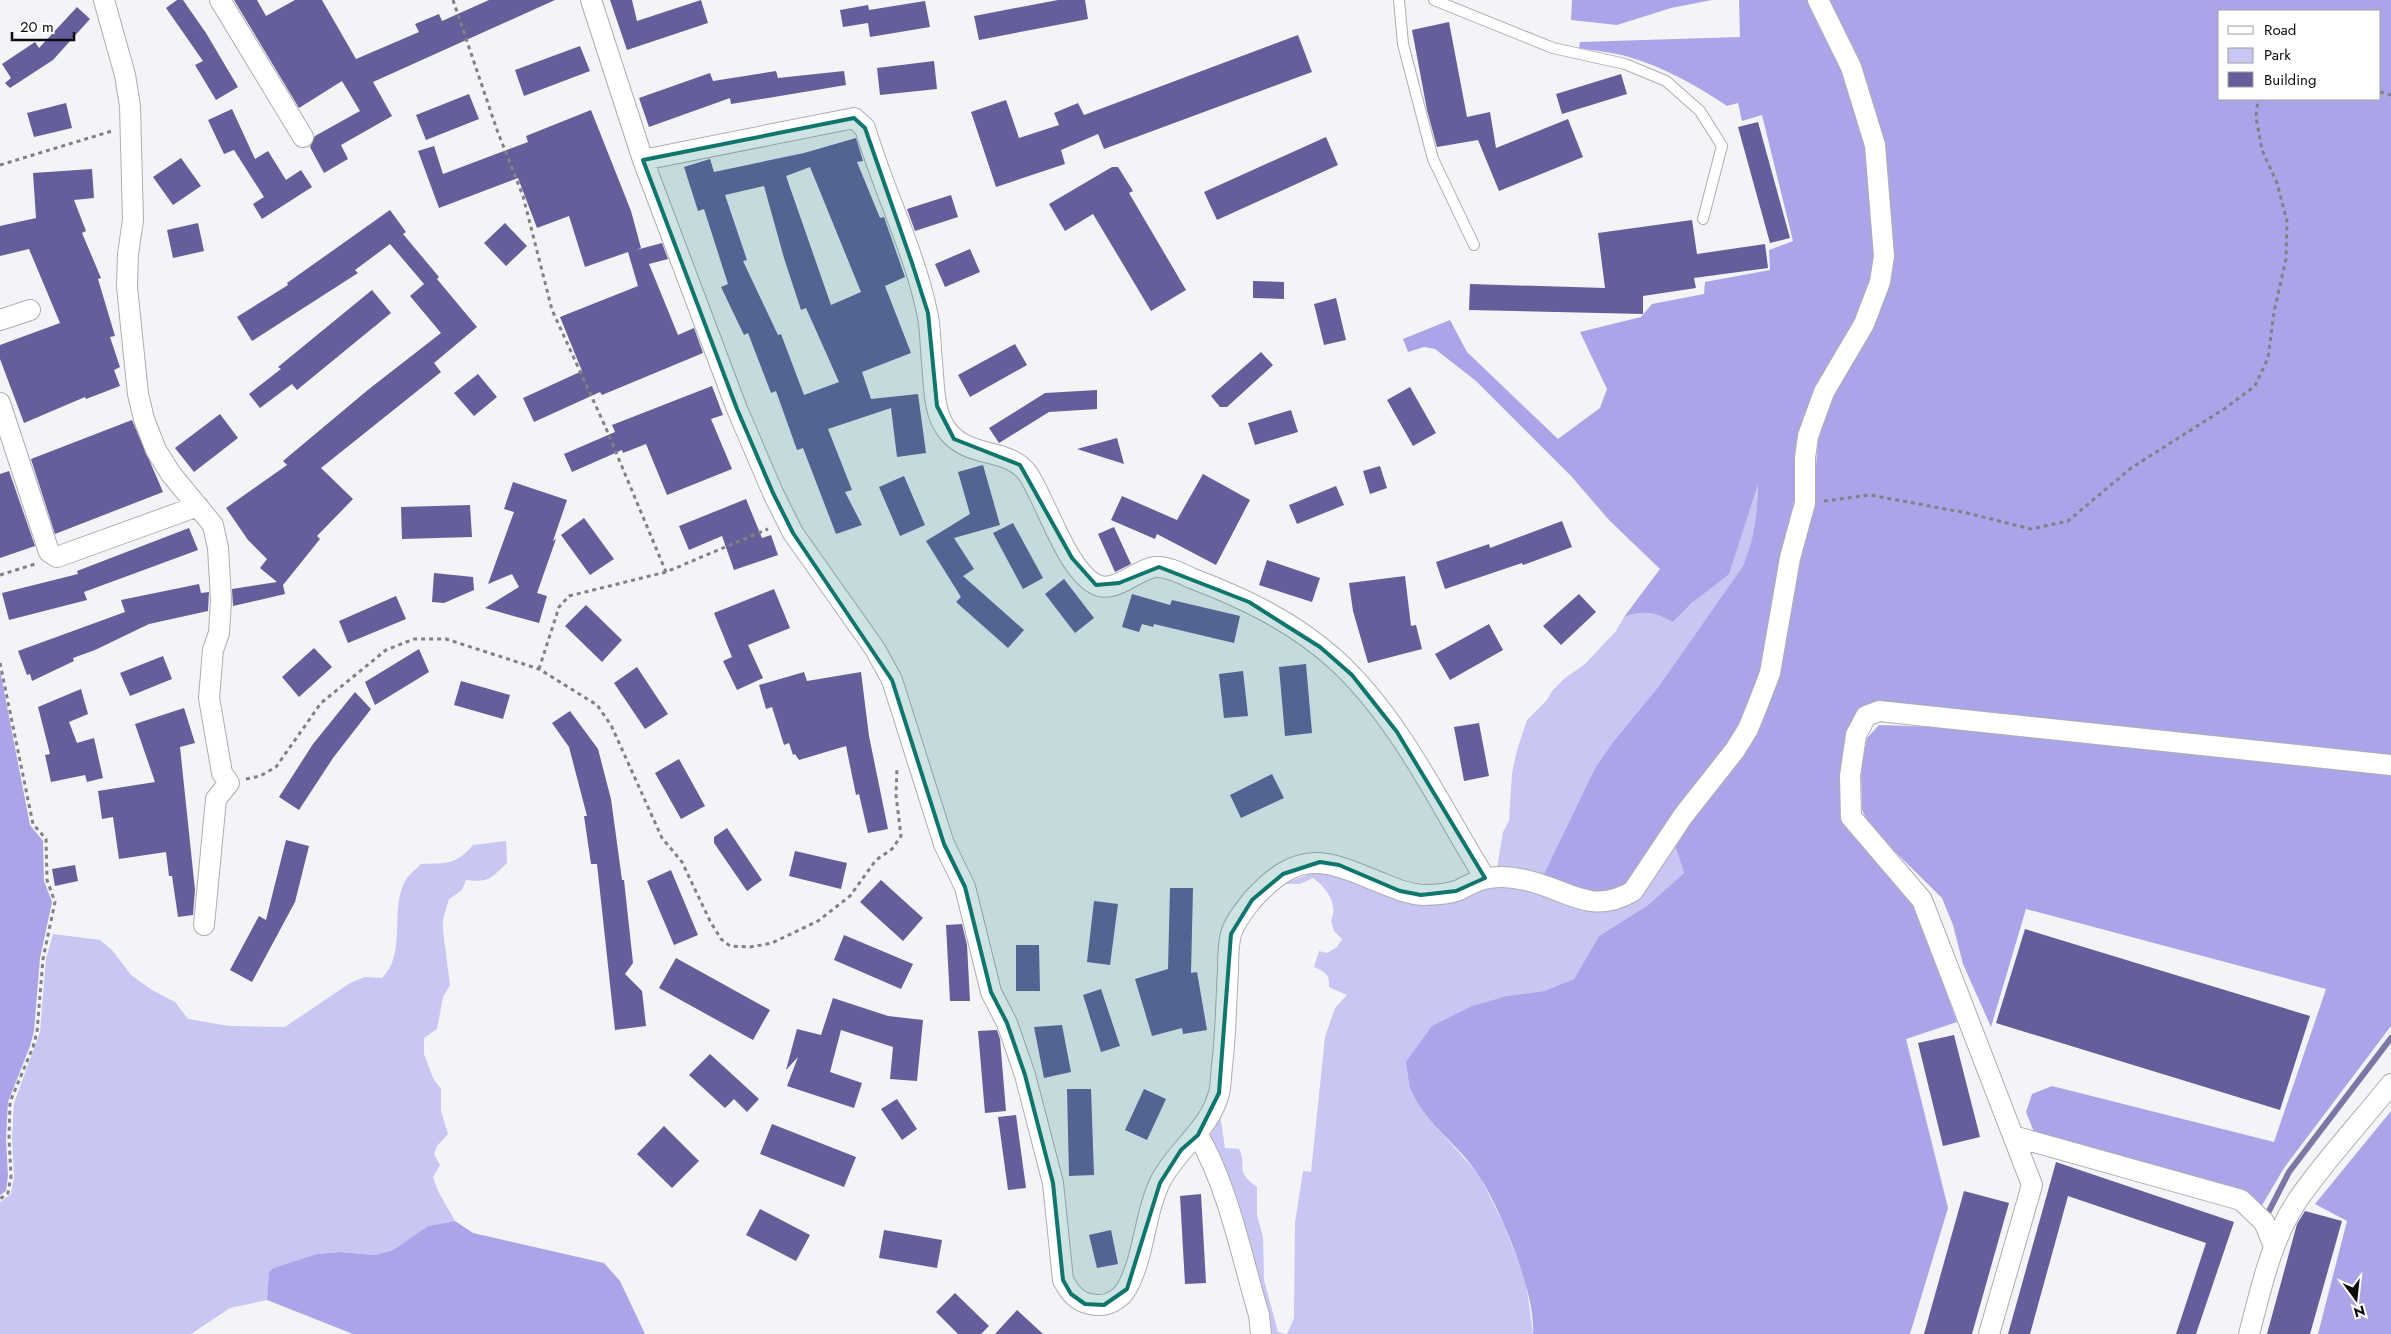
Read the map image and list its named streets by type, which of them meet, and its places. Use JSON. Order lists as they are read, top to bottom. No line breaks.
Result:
{"legend":["Road","Park","Building"],"scale_bar":"20 m","north":"bottom"}
